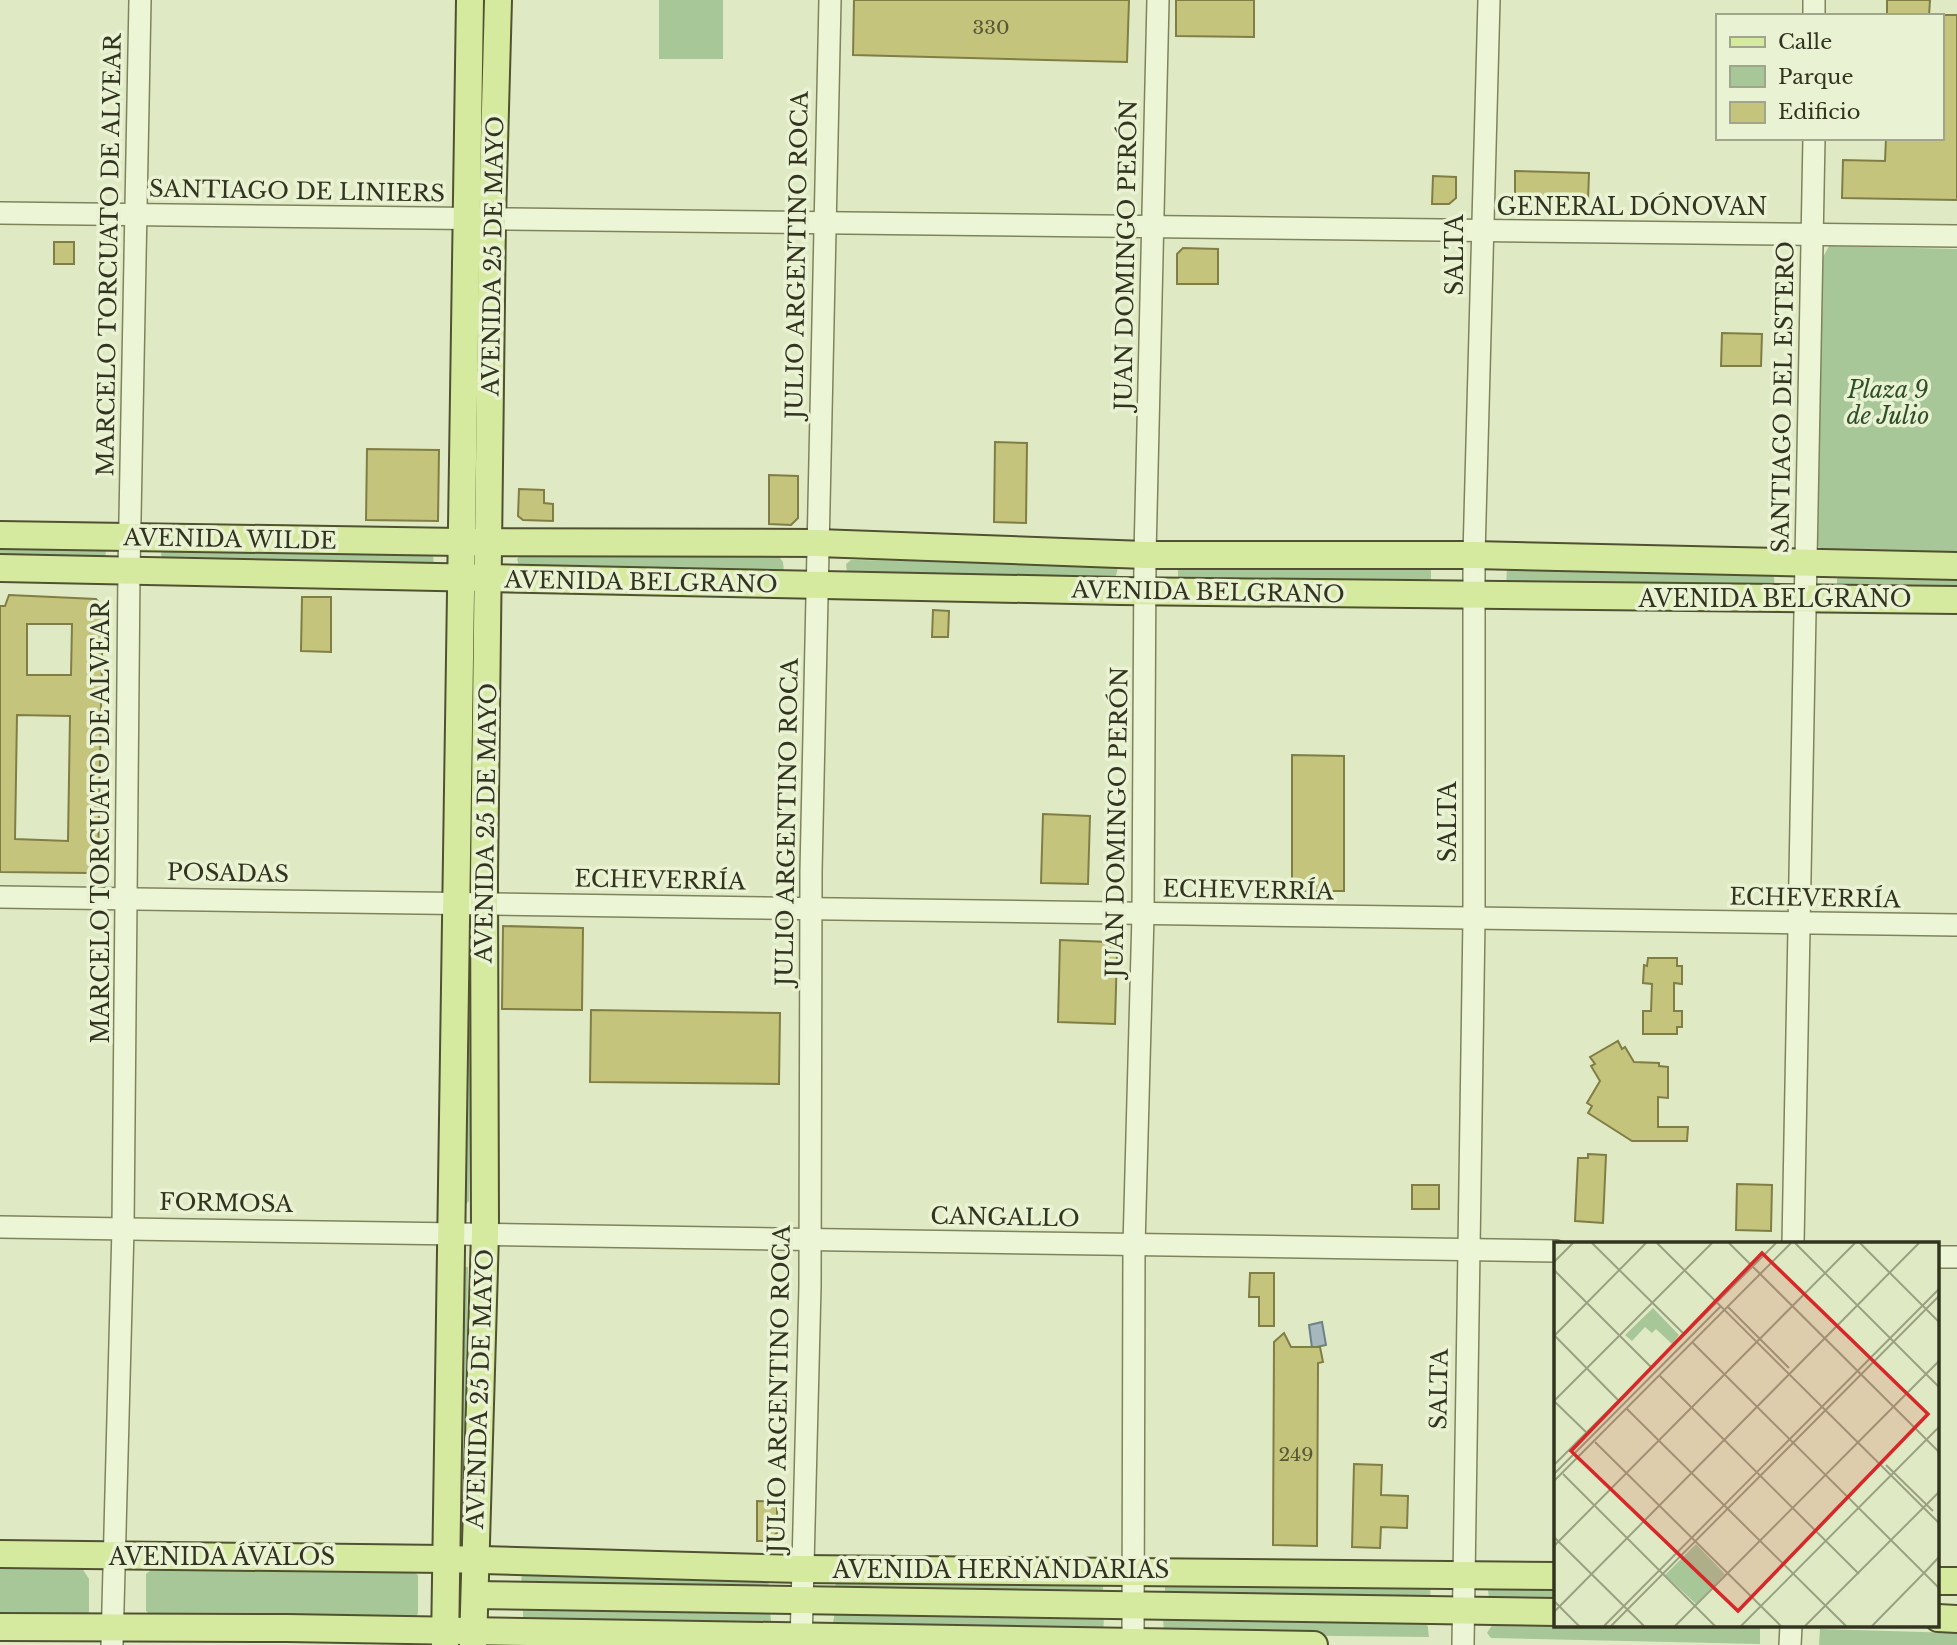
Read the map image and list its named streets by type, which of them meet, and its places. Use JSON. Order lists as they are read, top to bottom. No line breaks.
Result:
{"streets":{"main road":["AVENIDA 25 DE MAYO","AVENIDA WILDE","AVENIDA BELGRANO","AVENIDA ÁVALOS","AVENIDA HERNANDARIAS"],"street":["SANTIAGO DE LINIERS","GENERAL DÓNOVAN","MARCELO TORCUATO DE ALVEAR","JULIO ARGENTINO ROCA","JUAN DOMINGO PERÓN","SALTA","SANTIAGO DEL ESTERO","POSADAS","ECHEVERRÍA","FORMOSA","CANGALLO"]},"crossings":[["SANTIAGO DE LINIERS","GENERAL DÓNOVAN"],["SANTIAGO DE LINIERS","MARCELO TORCUATO DE ALVEAR"],["SANTIAGO DE LINIERS","AVENIDA 25 DE MAYO"],["GENERAL DÓNOVAN","JULIO ARGENTINO ROCA"],["GENERAL DÓNOVAN","JUAN DOMINGO PERÓN"],["GENERAL DÓNOVAN","SALTA"],["GENERAL DÓNOVAN","AVENIDA 25 DE MAYO"],["GENERAL DÓNOVAN","SANTIAGO DEL ESTERO"],["MARCELO TORCUATO DE ALVEAR","AVENIDA WILDE"],["MARCELO TORCUATO DE ALVEAR","POSADAS"],["MARCELO TORCUATO DE ALVEAR","FORMOSA"],["MARCELO TORCUATO DE ALVEAR","AVENIDA ÁVALOS"],["JULIO ARGENTINO ROCA","AVENIDA BELGRANO"],["JULIO ARGENTINO ROCA","ECHEVERRÍA"],["JULIO ARGENTINO ROCA","CANGALLO"],["JULIO ARGENTINO ROCA","AVENIDA HERNANDARIAS"],["JUAN DOMINGO PERÓN","AVENIDA BELGRANO"],["JUAN DOMINGO PERÓN","ECHEVERRÍA"],["JUAN DOMINGO PERÓN","CANGALLO"],["JUAN DOMINGO PERÓN","AVENIDA HERNANDARIAS"],["SALTA","AVENIDA BELGRANO"],["SALTA","ECHEVERRÍA"],["SALTA","CANGALLO"],["SALTA","AVENIDA HERNANDARIAS"],["AVENIDA 25 DE MAYO","AVENIDA WILDE"],["AVENIDA 25 DE MAYO","AVENIDA BELGRANO"],["AVENIDA 25 DE MAYO","POSADAS"],["AVENIDA 25 DE MAYO","ECHEVERRÍA"],["AVENIDA 25 DE MAYO","FORMOSA"],["AVENIDA 25 DE MAYO","CANGALLO"],["AVENIDA 25 DE MAYO","AVENIDA ÁVALOS"],["AVENIDA 25 DE MAYO","AVENIDA HERNANDARIAS"],["SANTIAGO DEL ESTERO","AVENIDA BELGRANO"],["SANTIAGO DEL ESTERO","ECHEVERRÍA"],["AVENIDA WILDE","AVENIDA BELGRANO"],["POSADAS","ECHEVERRÍA"],["FORMOSA","CANGALLO"],["AVENIDA ÁVALOS","AVENIDA HERNANDARIAS"]],"parks":["Plaza 9 de Julio"],"house_numbers":["330","249"],"legend":["Calle","Parque","Edificio"]}
